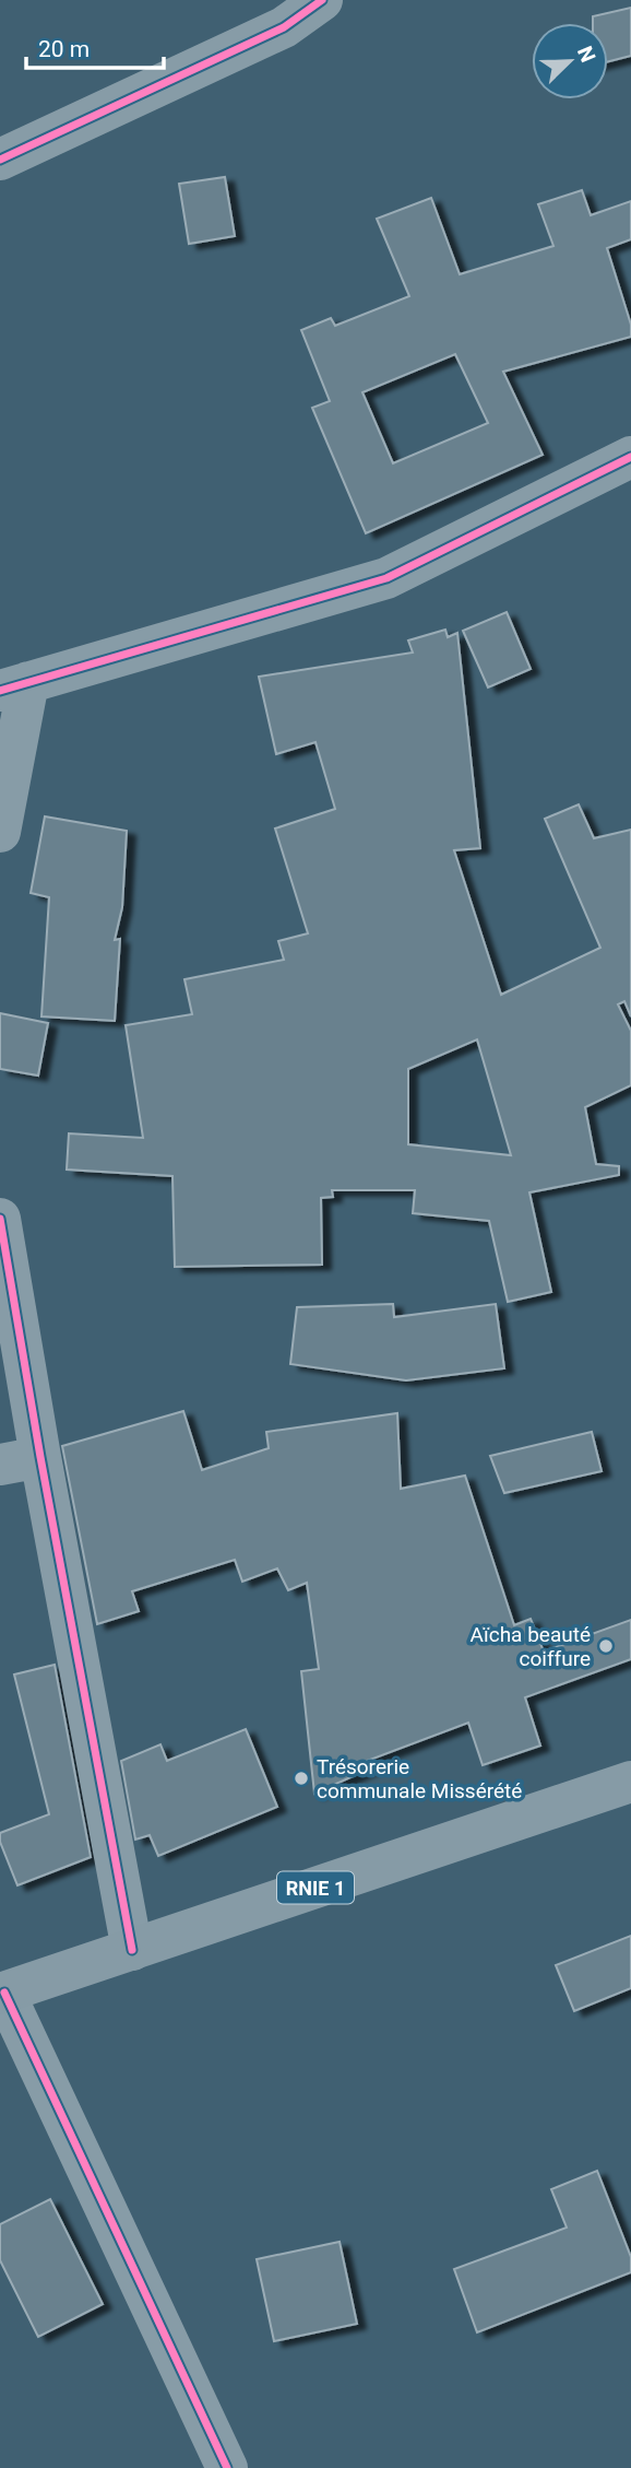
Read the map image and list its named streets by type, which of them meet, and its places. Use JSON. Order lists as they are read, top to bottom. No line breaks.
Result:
{"streets":{"highway":["RNIE 1"]},"places":["Aïcha beauté coiffure","Trésorerie communale Missérété"],"scale_bar":"20 m","north":"top right"}
